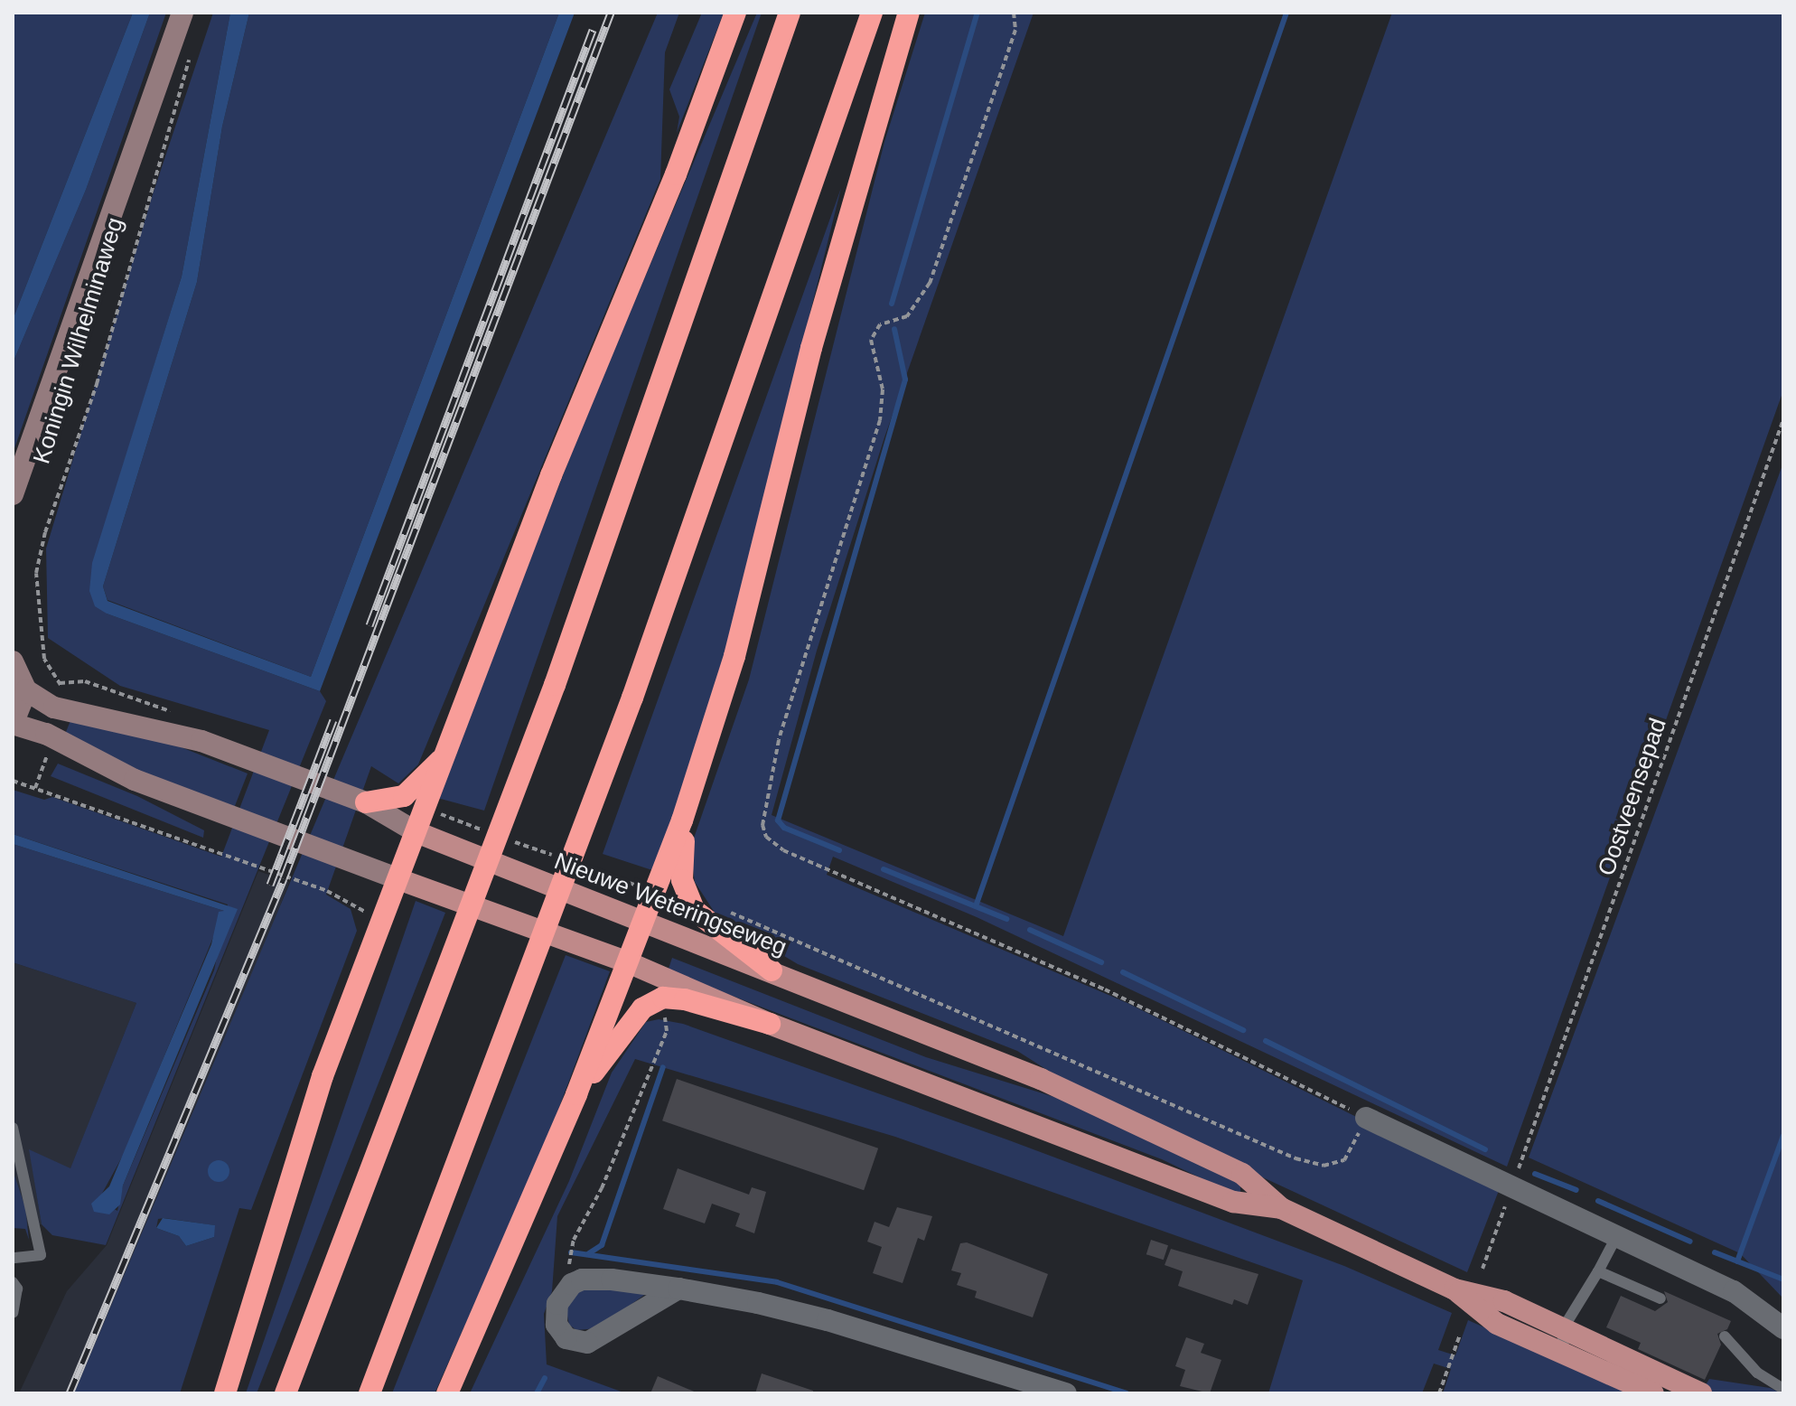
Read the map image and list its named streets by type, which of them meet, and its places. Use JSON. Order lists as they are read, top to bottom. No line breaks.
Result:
{"streets":{"main road":["Koningin Wilhelminaweg","Nieuwe Weteringseweg"],"path":["Oostveensepad"]}}
